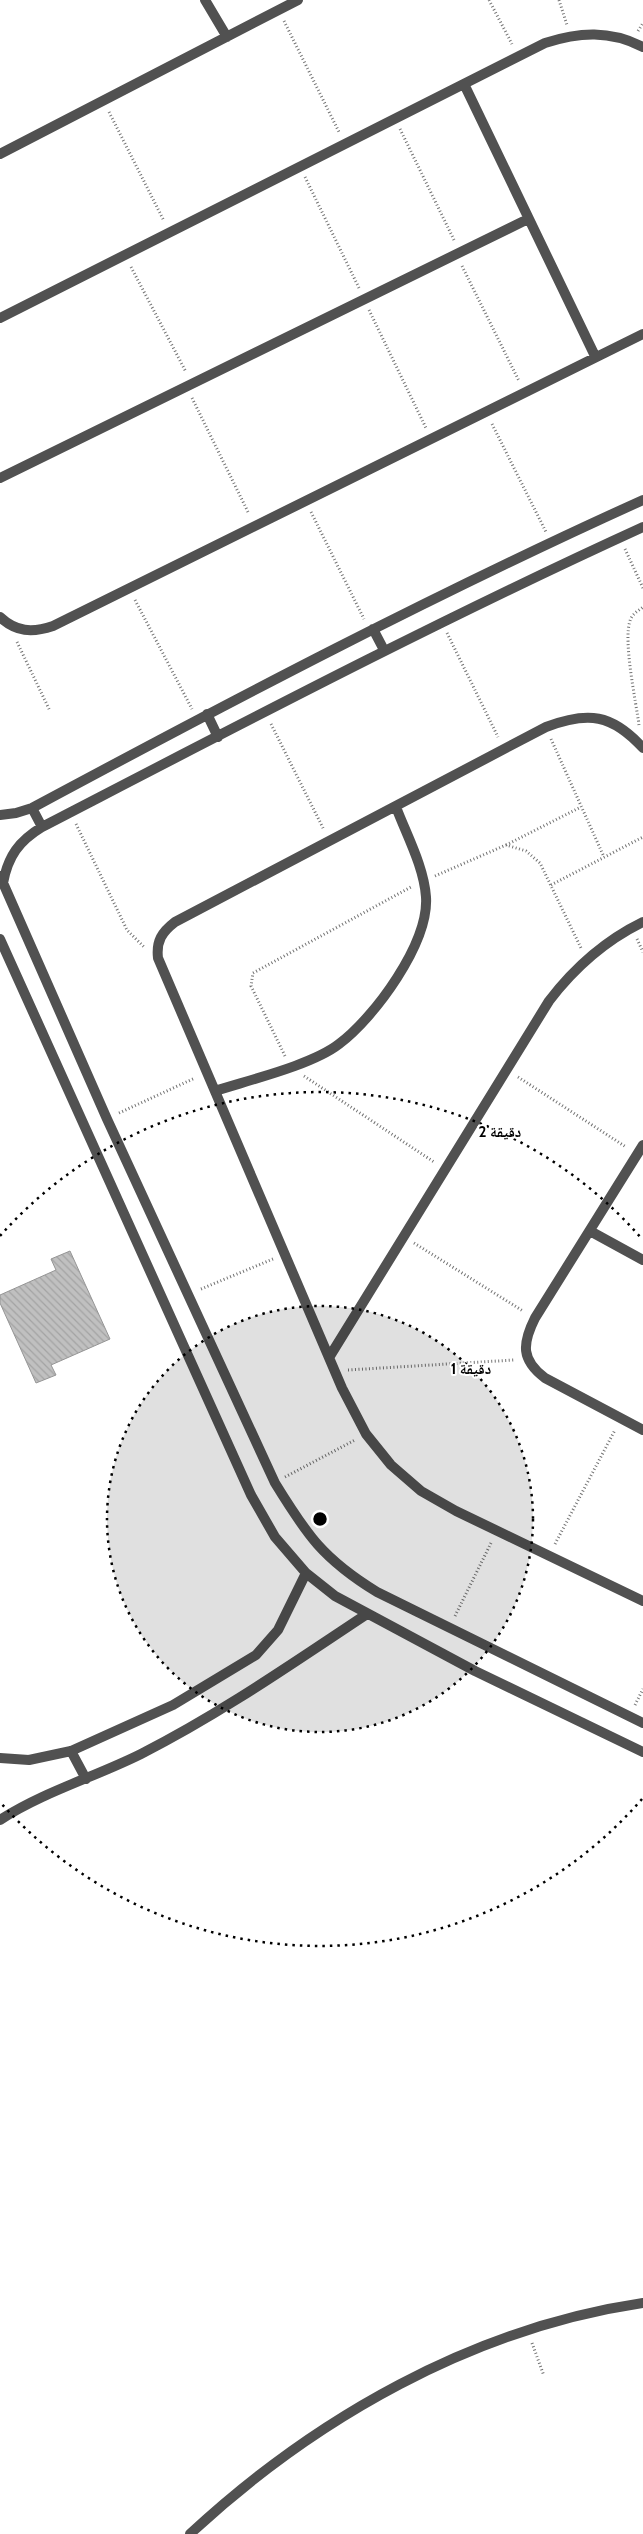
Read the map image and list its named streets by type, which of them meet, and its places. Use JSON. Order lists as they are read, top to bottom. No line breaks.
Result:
{"rings":["2 دقيقة","1 دقيقة"]}
